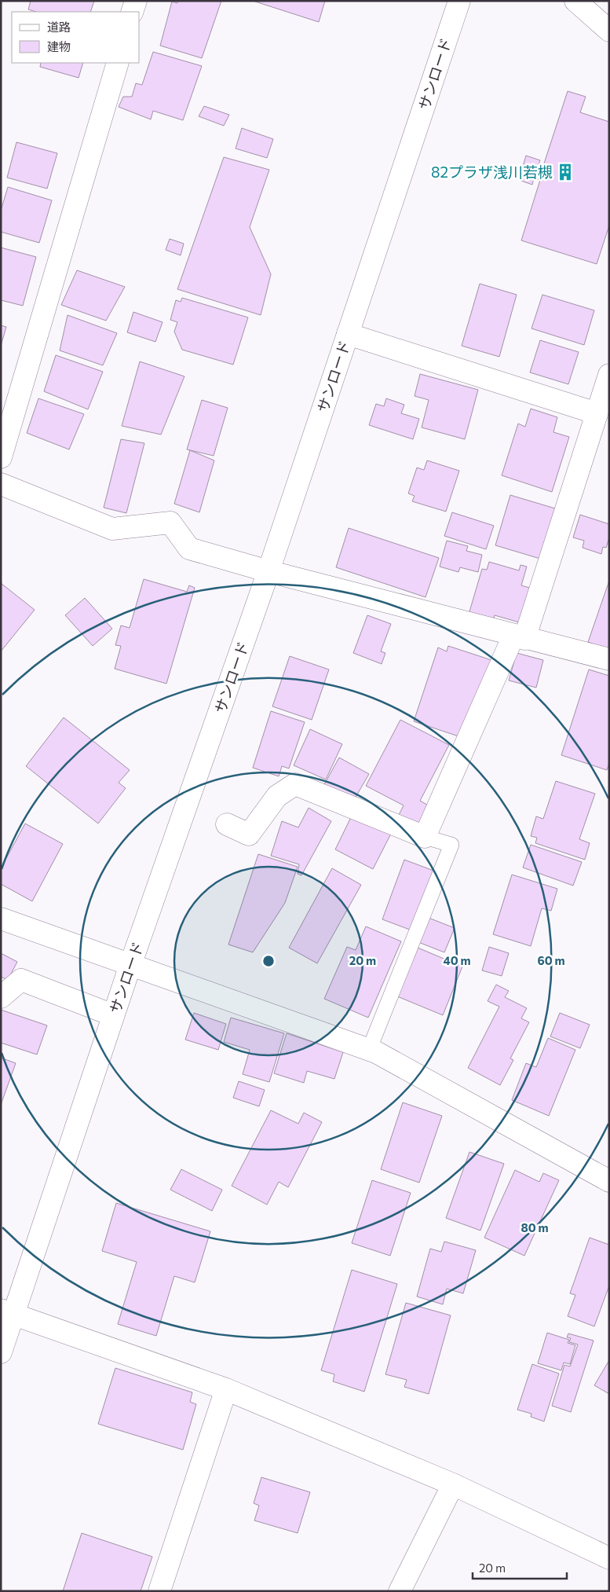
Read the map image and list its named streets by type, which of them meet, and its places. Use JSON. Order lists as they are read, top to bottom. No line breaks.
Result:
{"streets":{"street":["サンロード"]},"places":{"building":["82プラザ浅川若槻"]},"legend":["道路","建物"],"scale_bar":"20 m","rings":["20 m","40 m","60 m","80 m"]}
